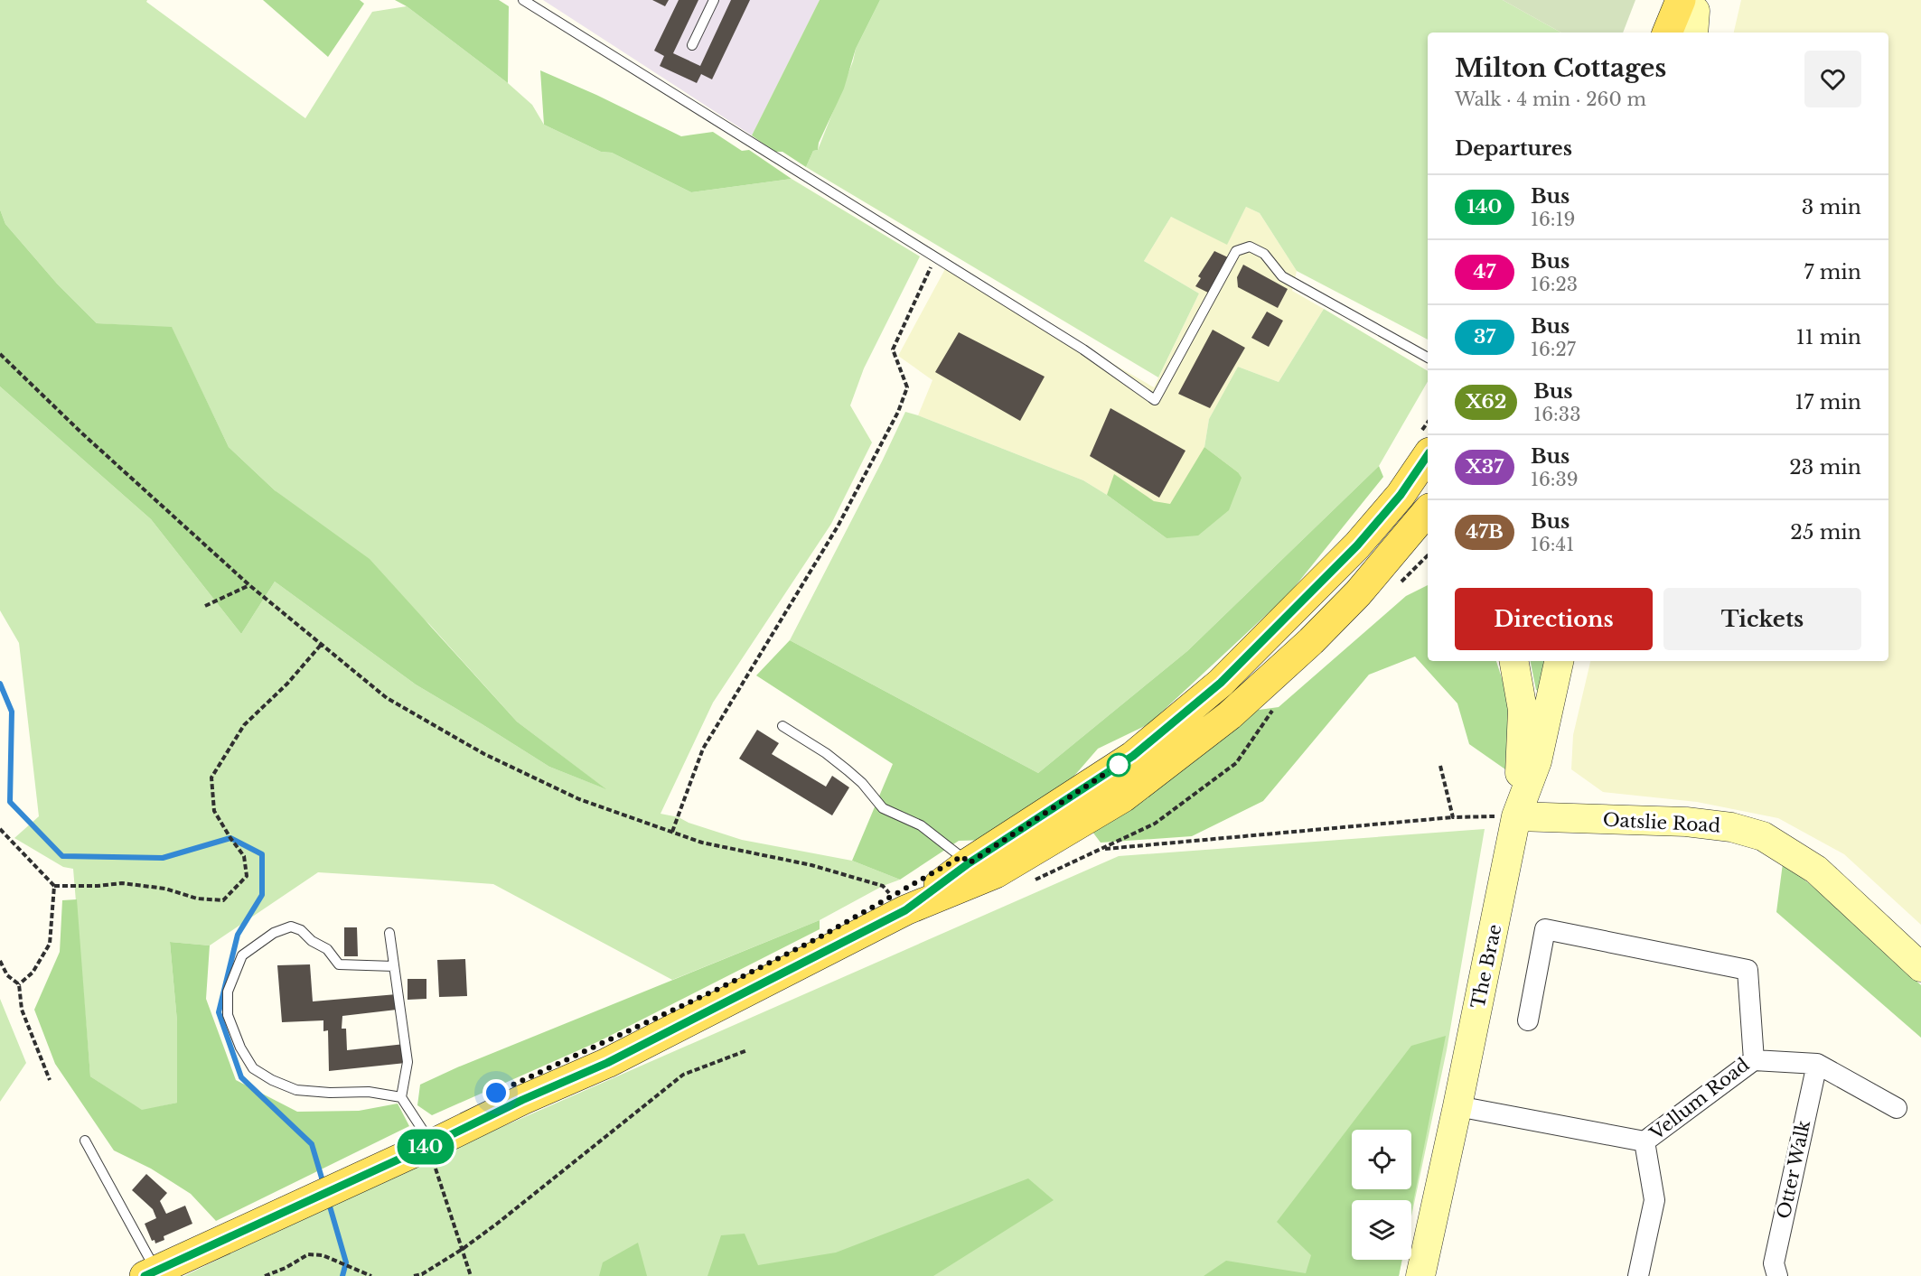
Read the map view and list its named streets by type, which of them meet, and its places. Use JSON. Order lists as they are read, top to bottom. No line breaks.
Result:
{"streets":{"main road":["Oatslie Road","The Brae"],"street":["Vellum Road","Otter Walk"]},"crossings":[["Oatslie Road","The Brae"],["The Brae","Vellum Road"]],"lines":["bus line 140"],"page":{"on_map":"140","heading":[["Milton Cottages","Walk · 4 min · 260 m"],"Departures"],"list":[{"mark":"140","name":"Bus","note":"16:19","value":"3 min"},{"mark":"47","name":"Bus","note":"16:23","value":"7 min"},{"mark":"37","name":"Bus","note":"16:27","value":"11 min"},{"mark":"X62","name":"Bus","note":"16:33","value":"17 min"},{"mark":"X37","name":"Bus","note":"16:39","value":"23 min"},{"mark":"47B","name":"Bus","note":"16:41","value":"25 min"}],"buttons":["Directions","Tickets"]}}
